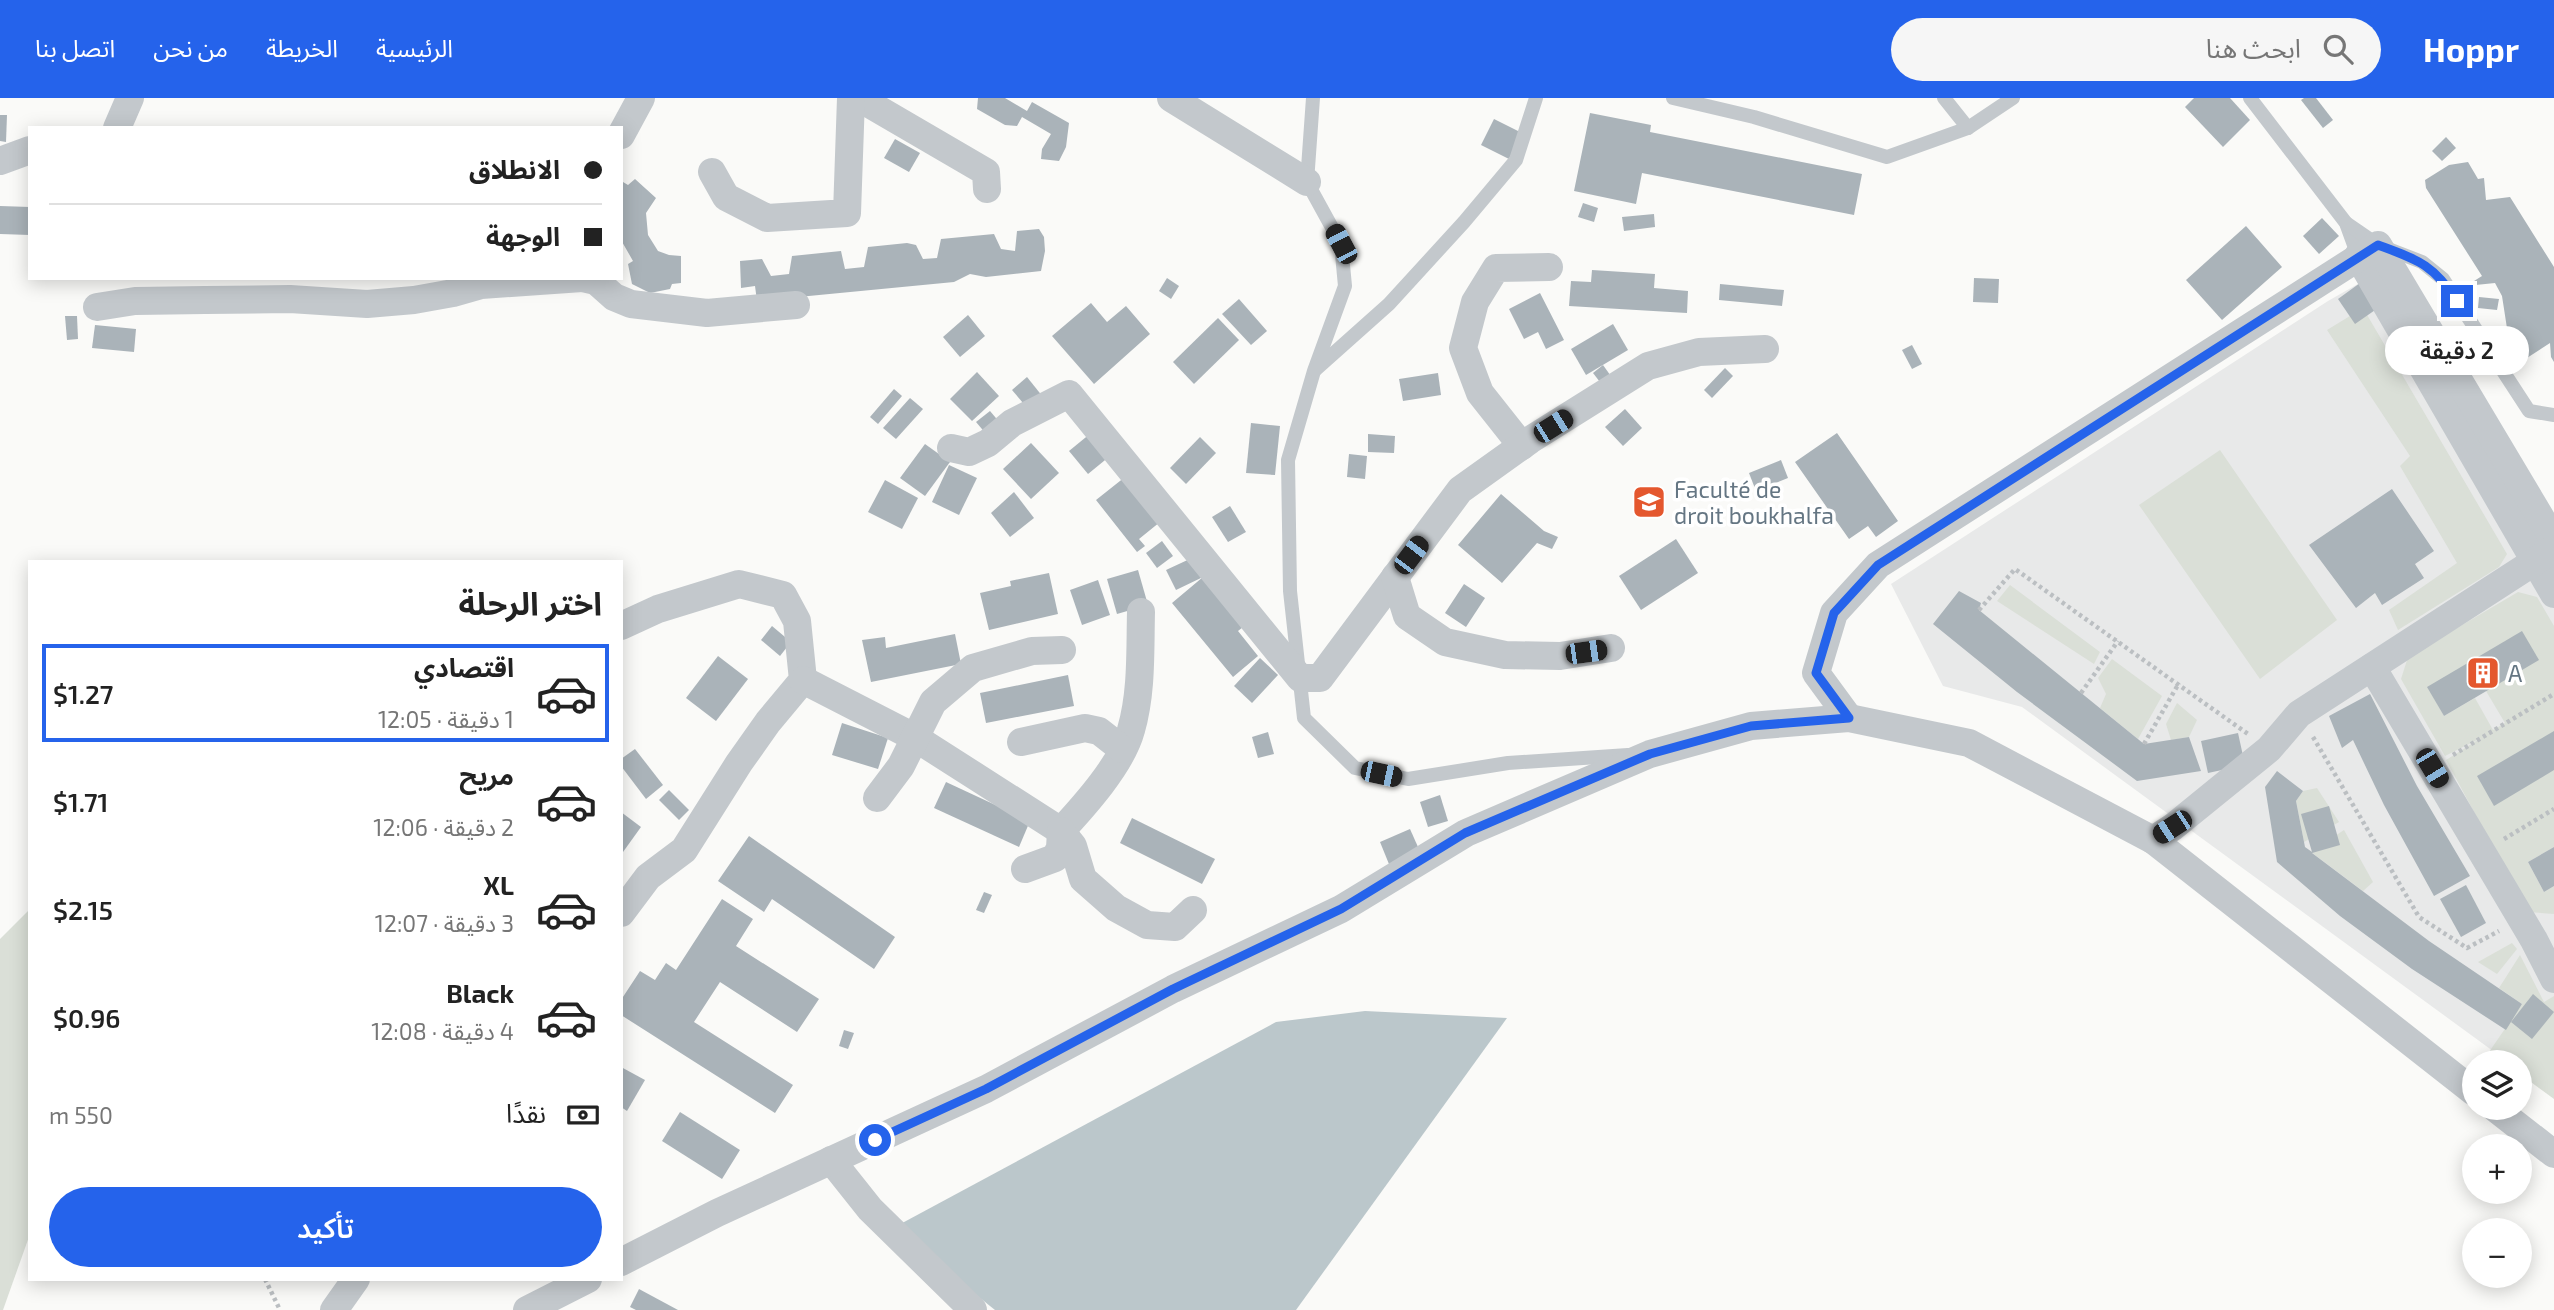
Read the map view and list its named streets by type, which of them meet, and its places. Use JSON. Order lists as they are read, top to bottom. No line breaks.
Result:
{"places":{"school or university":["Faculté de droit boukhalfa"],"building":["A"]},"page":{"header":"Hoppr","search":"ابحث هنا","nav":["الرئيسية","الخريطة","من نحن","اتصل بنا"],"banner":["الانطلاق","الوجهة"],"bubble":"2 دقيقة","heading":"اختر الرحلة","list":[{"name":"اقتصادي","note":"1 دقيقة · 12:05","value":"$1.27"},{"name":"مريح","note":"2 دقيقة · 12:06","value":"$1.71"},{"name":"XL","note":"3 دقيقة · 12:07","value":"$2.15"},{"name":"Black","note":"4 دقيقة · 12:08","value":"$0.96"}],"map_buttons":["+","−"],"pay":["نقدًا","550 m"],"buttons":"تأكيد"}}
